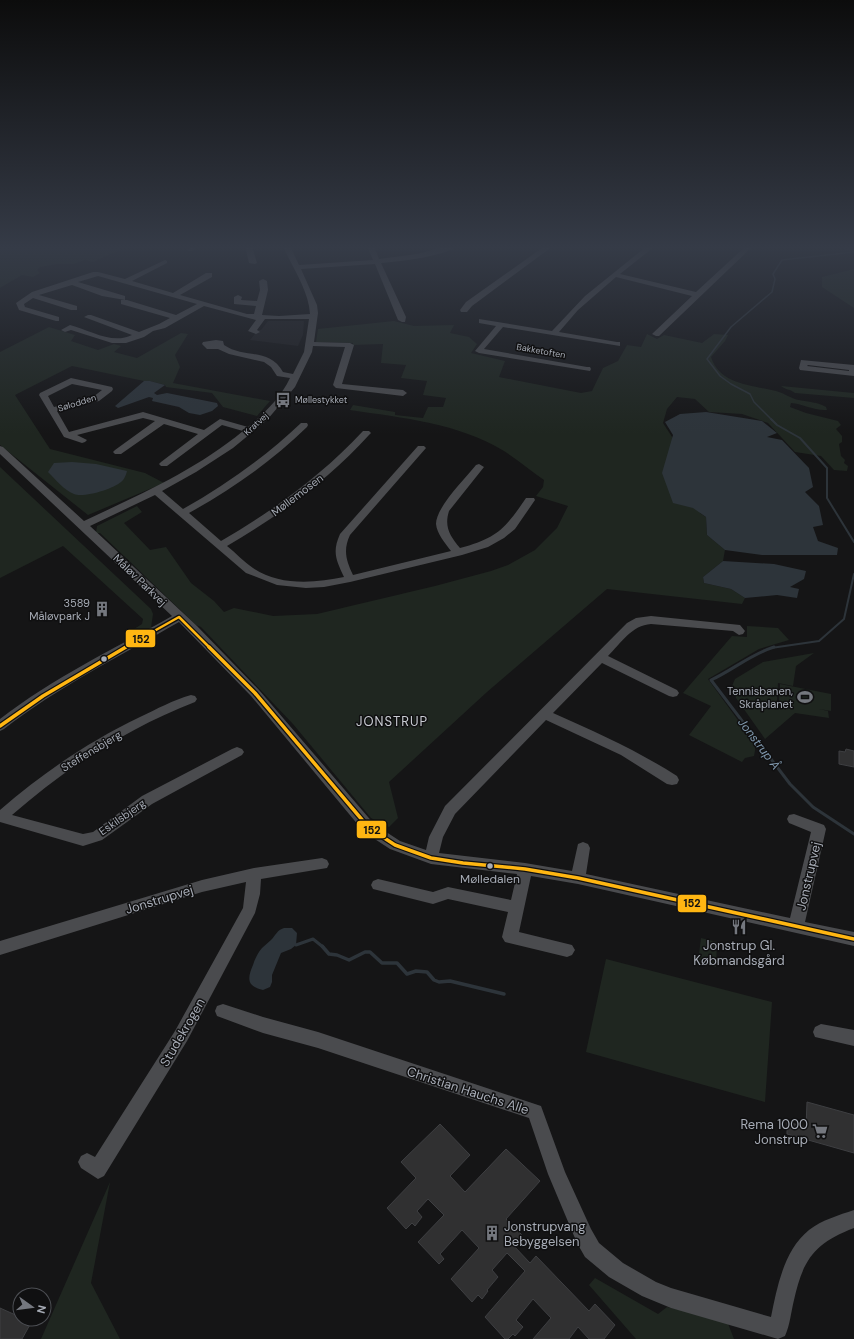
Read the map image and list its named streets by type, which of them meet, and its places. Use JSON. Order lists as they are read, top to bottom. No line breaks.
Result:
{"streets":{"street":["Bakketoften","Sølodden","Kratvej","Møllemosen","Måløv Parkvej","Steffensbjerg","Eskilsbjerg","Jonstrupvej","Studekrogen","Christian Hauchs Alle"]},"crossings":[["Kratvej","Måløv Parkvej"],["Steffensbjerg","Eskilsbjerg"],["Jonstrupvej","Studekrogen"]],"districts":["JONSTRUP"],"water":["Jonstrup Å"],"places":{"bus stop":["Møllestykket"],"building":["3589 Måløvpark J","Jonstrupvang Bebyggelsen"],"sports":["Tennisbanen, Skråplanet"],"other":["Mølledalen"],"restaurant":["Jonstrup Gl. Købmandsgård"],"supermarket":["Rema 1000 Jonstrup"]},"lines":["transit line 152"],"north":"right"}
